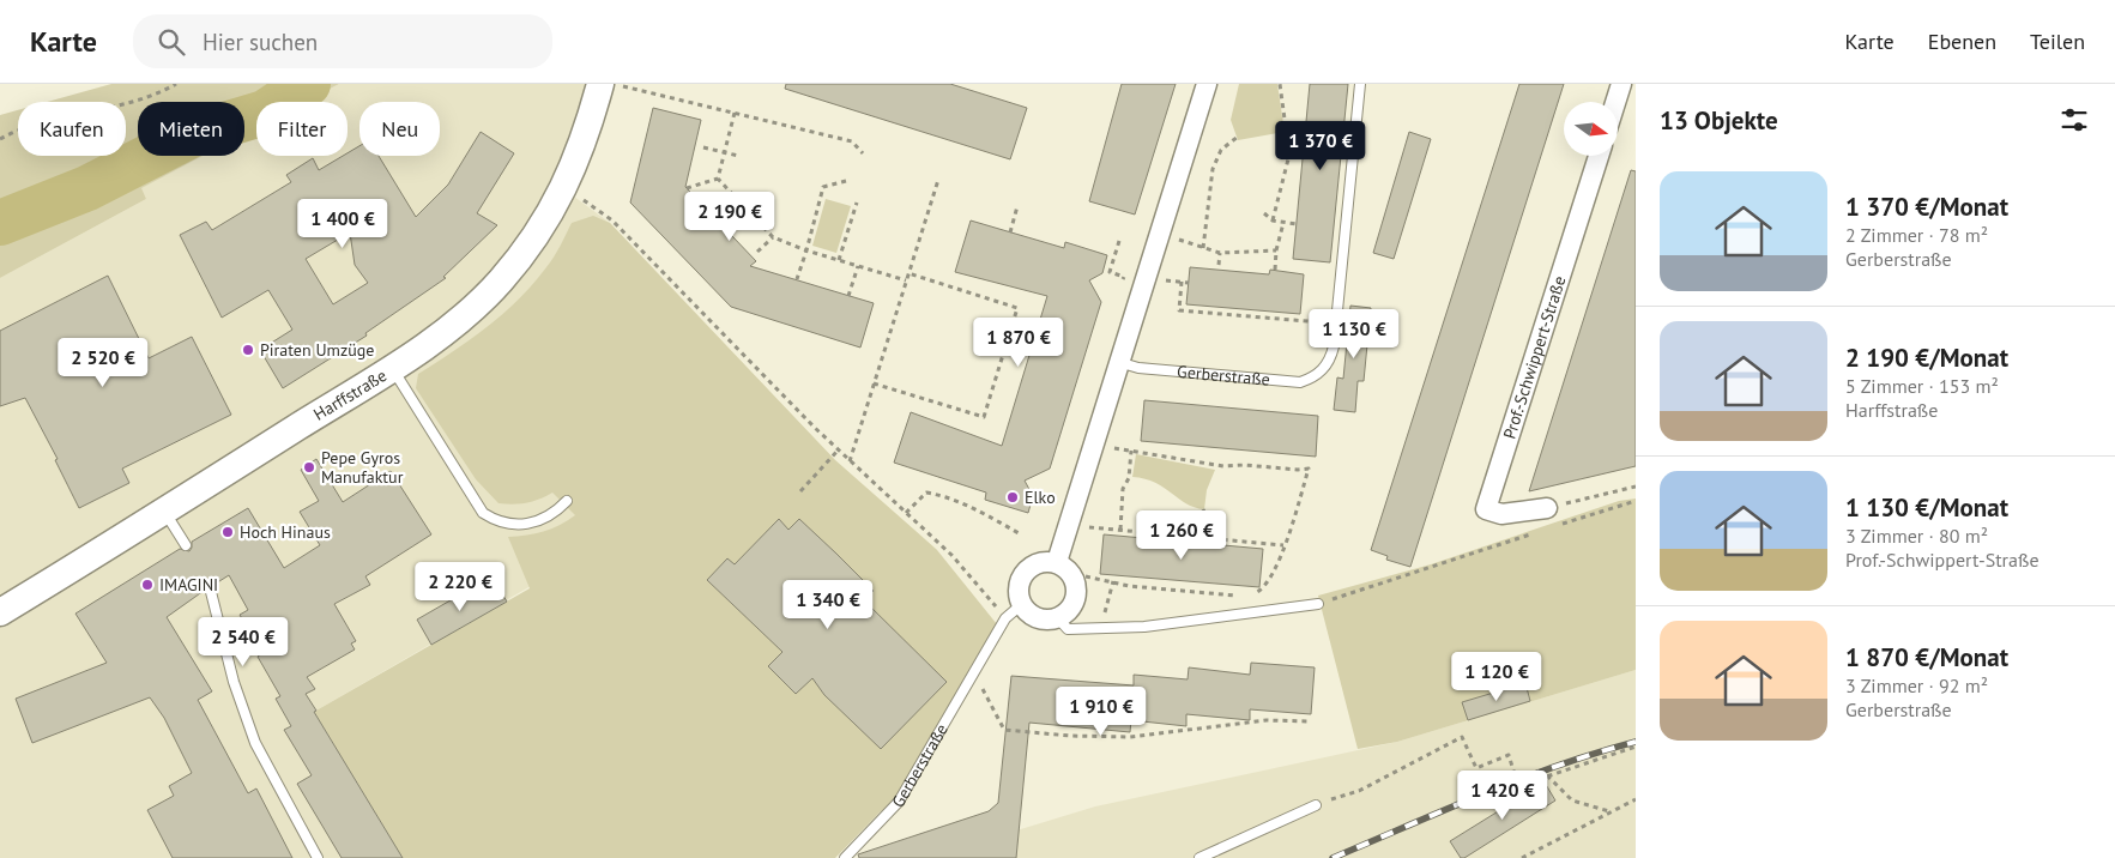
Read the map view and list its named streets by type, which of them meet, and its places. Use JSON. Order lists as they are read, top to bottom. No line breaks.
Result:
{"streets":{"street":["Prof.-Schwippert-Straße","Harffstraße"],"lane":["Gerberstraße"]},"places":["Piraten Umzüge","Pepe Gyros Manufaktur","Elko","Hoch Hinaus","IMAGINI"],"north":"right","page":{"header":"Karte","search":"Hier suchen","nav":["Karte","Ebenen","Teilen"],"heading":"13 Objekte","chip":["Kaufen","Mieten","Filter","Neu"],"price":["1 370 €","2 190 €","1 400 €","1 130 €","1 870 €","2 520 €","1 260 €","2 220 €","1 340 €","2 540 €","1 120 €","1 910 €","1 420 €"],"list":[{"name":"1 370 €/Monat","note":"2 Zimmer · 78 m² · Gerberstraße"},{"name":"2 190 €/Monat","note":"5 Zimmer · 153 m² · Harffstraße"},{"name":"1 130 €/Monat","note":"3 Zimmer · 80 m² · Prof.-Schwippert-Straße"},{"name":"1 870 €/Monat","note":"3 Zimmer · 92 m² · Gerberstraße"}]}}
